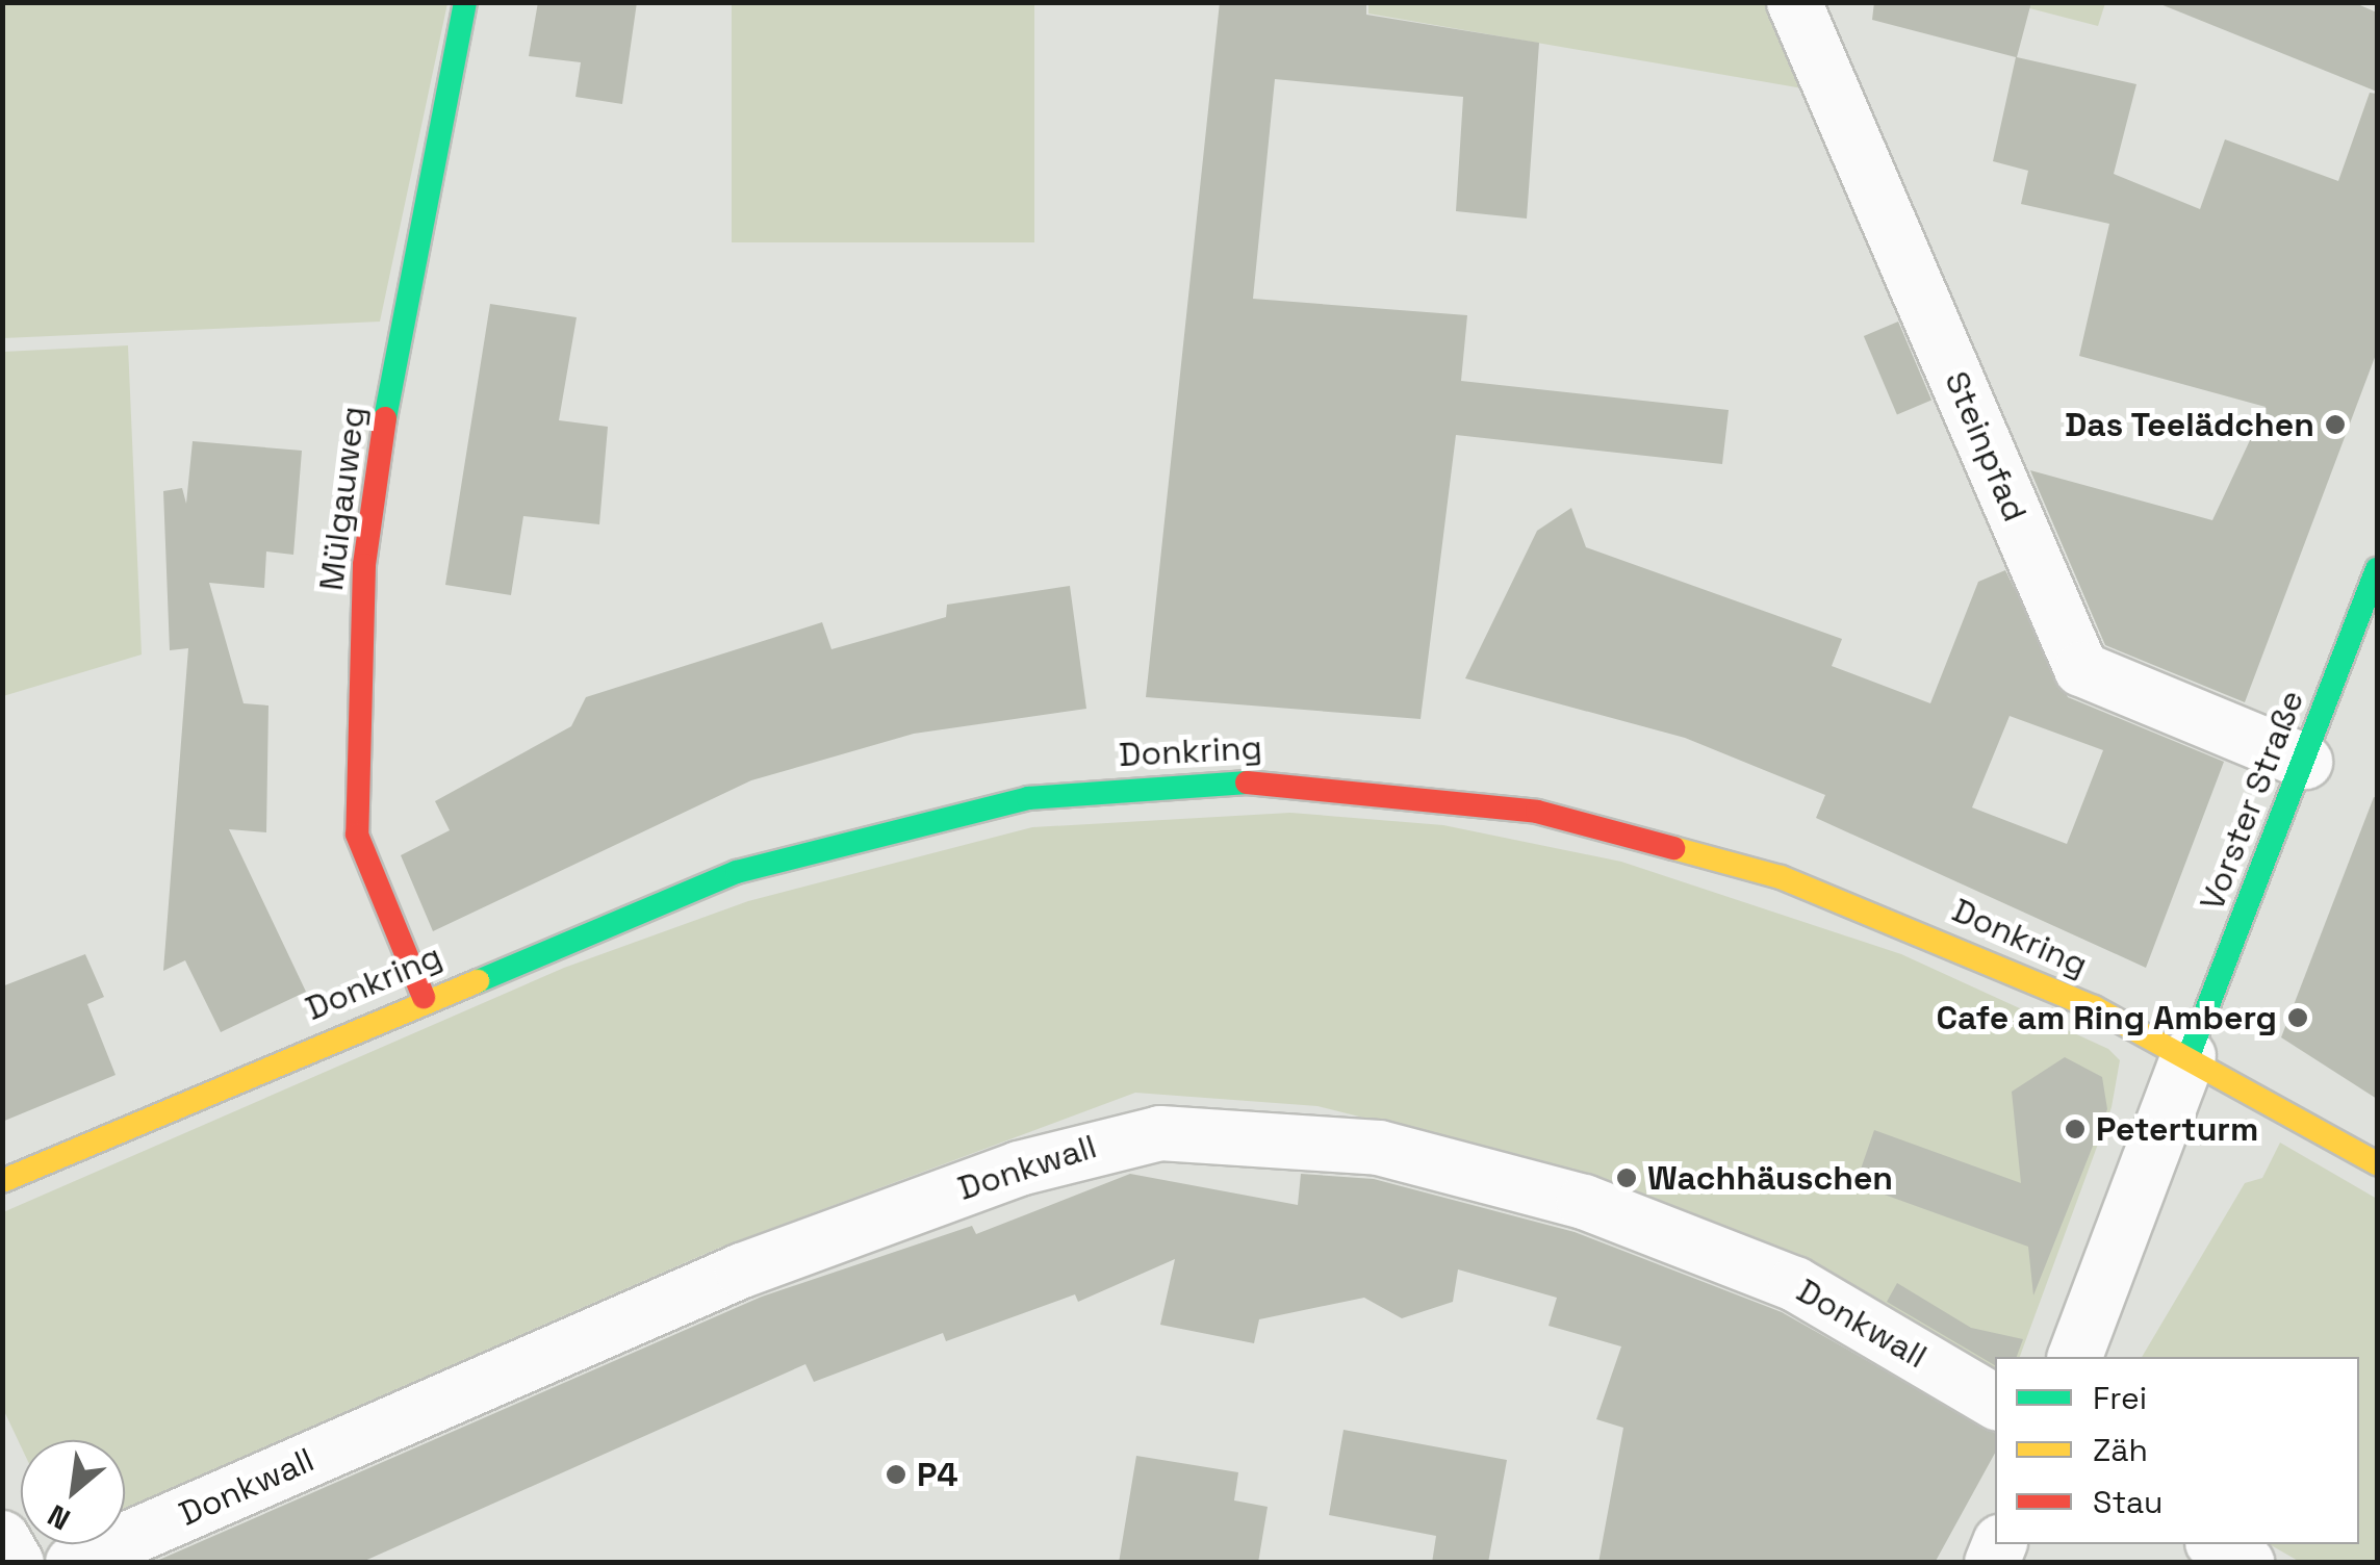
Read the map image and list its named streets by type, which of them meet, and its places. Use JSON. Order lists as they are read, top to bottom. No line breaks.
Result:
{"streets":{"main road":["Mülgauweg","Donkring","Vorster Straße"],"street":["Steinpfad","Donkwall"]},"crossings":[["Steinpfad","Vorster Straße"],["Mülgauweg","Donkring"],["Donkring","Vorster Straße"]],"places":["Das Teelädchen","Cafe am Ring Amberg","Peterturm","Wachhäuschen","P4"],"legend":["Frei","Zäh","Stau"],"north":"bottom left"}
